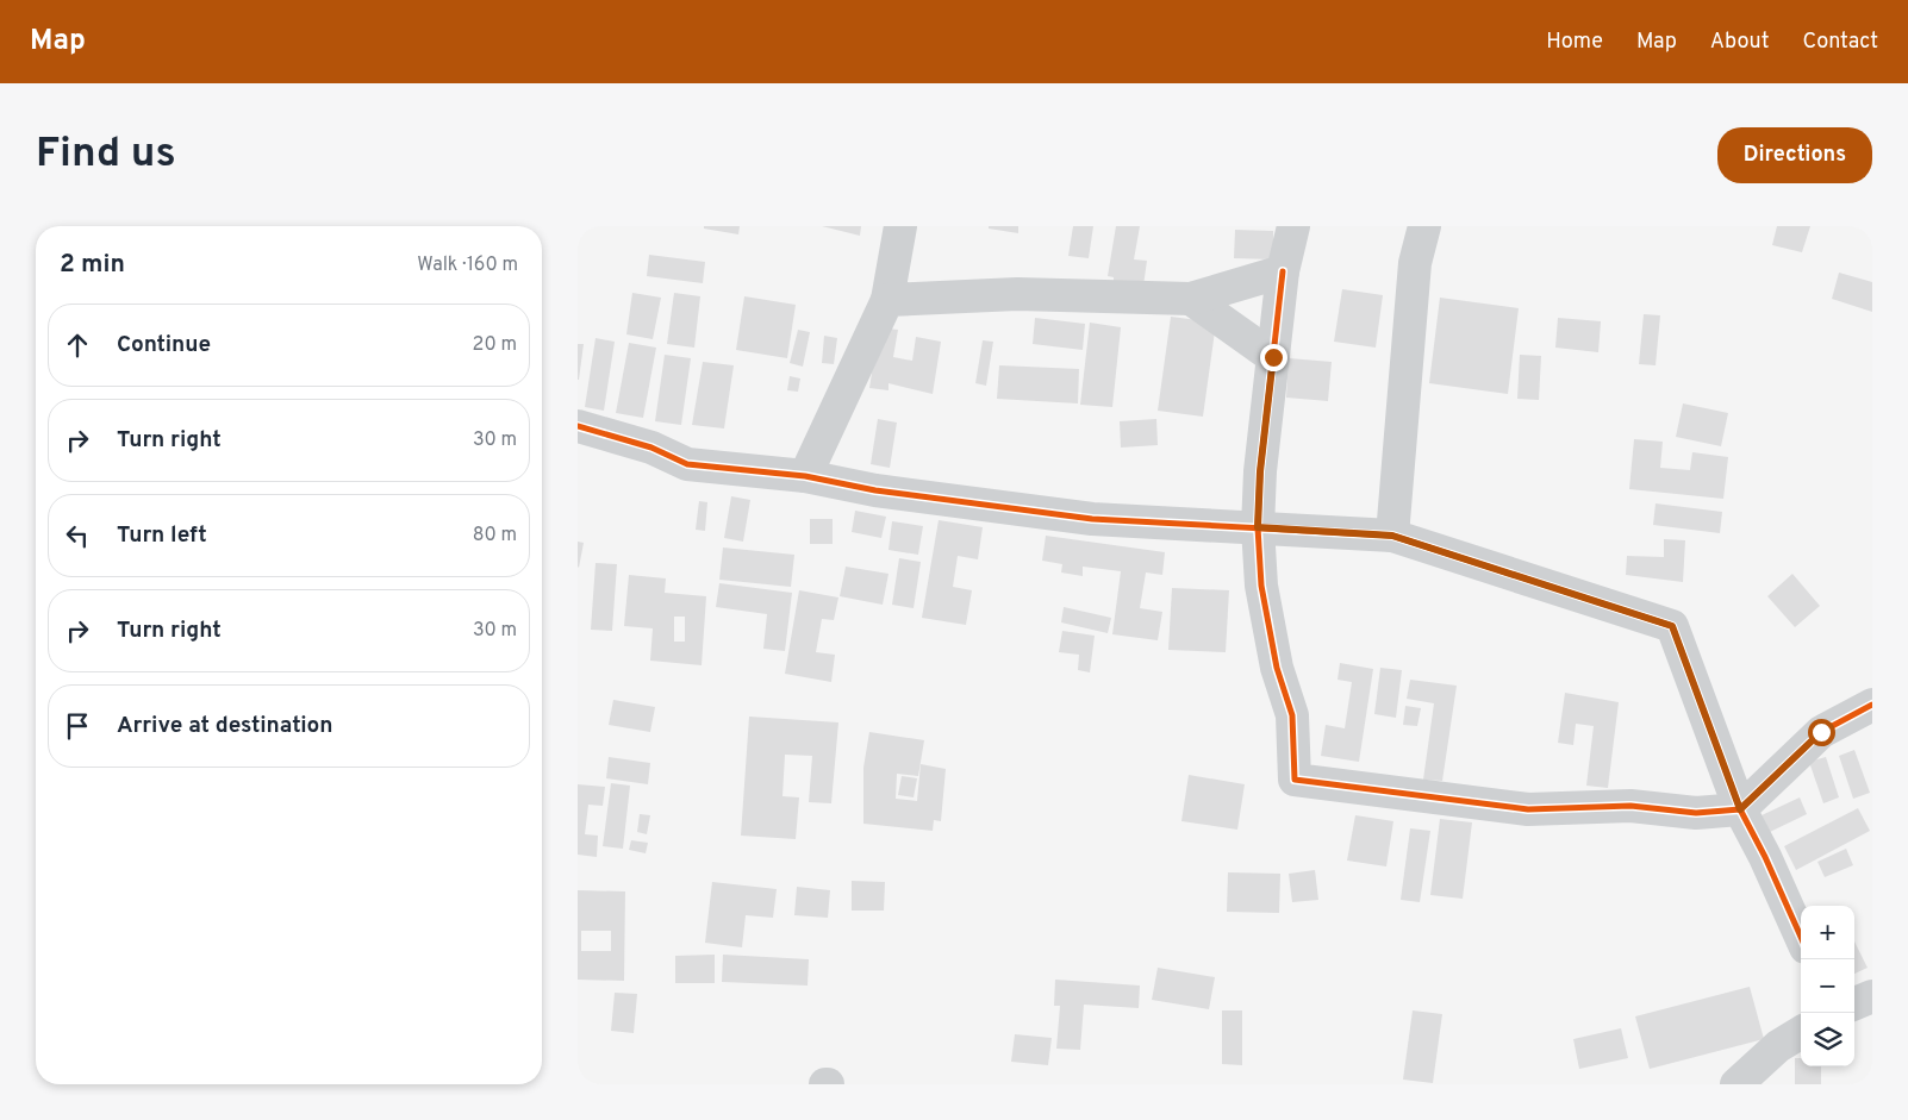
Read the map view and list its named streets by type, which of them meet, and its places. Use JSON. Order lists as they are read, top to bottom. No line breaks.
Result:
{"page":{"header":"Map","nav":["Home","Map","About","Contact"],"buttons":"Directions","title":"Find us","heading":["2 min","Walk · 160 m"],"list":[["Continue","20 m"],["Turn right","30 m"],["Turn left","80 m"],["Turn right","30 m"],"Arrive at destination"],"map_buttons":["+","−"]}}
